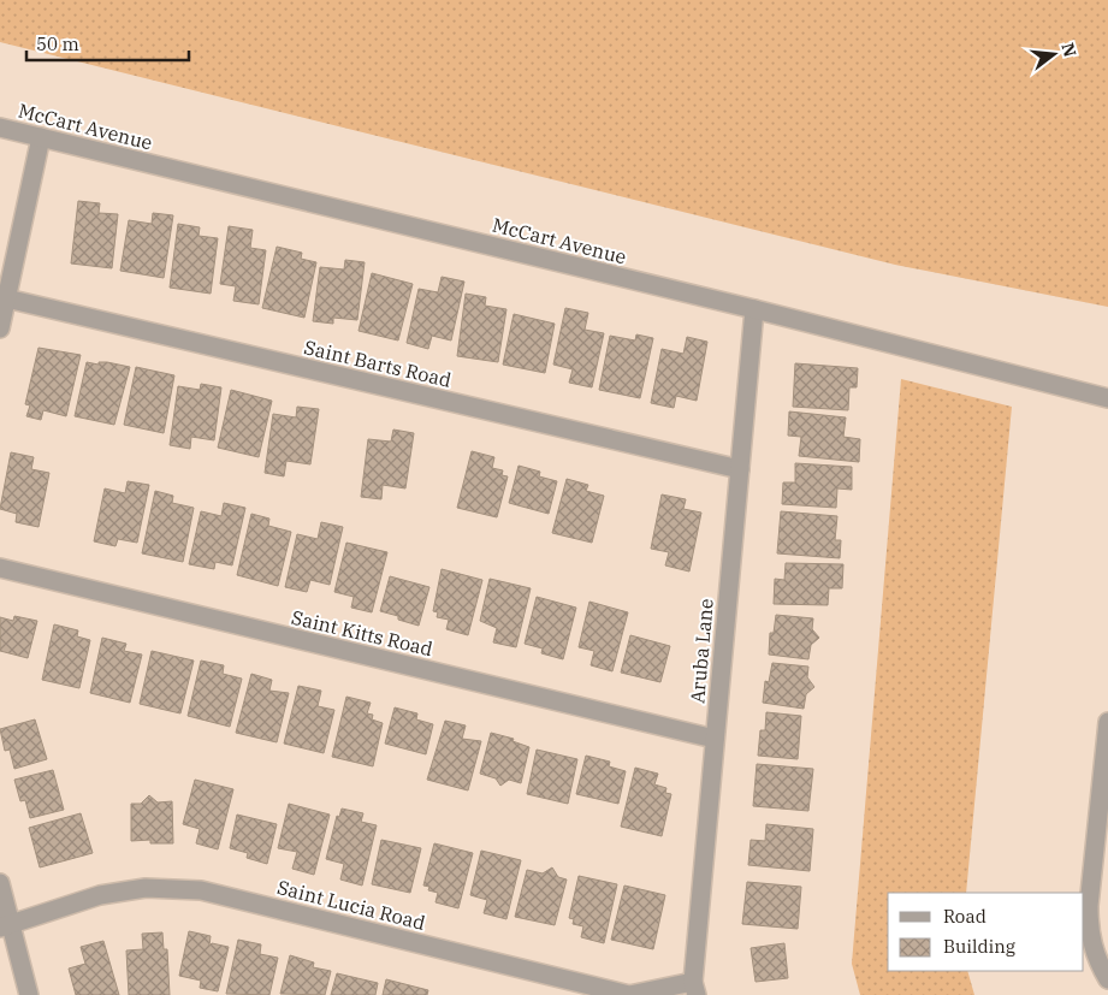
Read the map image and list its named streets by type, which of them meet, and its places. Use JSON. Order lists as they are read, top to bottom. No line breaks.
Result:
{"streets":{"street":["McCart Avenue","Saint Barts Road","Saint Kitts Road","Aruba Lane","Saint Lucia Road"]},"crossings":[["McCart Avenue","Aruba Lane"],["Saint Barts Road","Aruba Lane"],["Saint Kitts Road","Aruba Lane"],["Aruba Lane","Saint Lucia Road"]],"legend":["Road","Building"],"scale_bar":"50 m","north":"right"}
